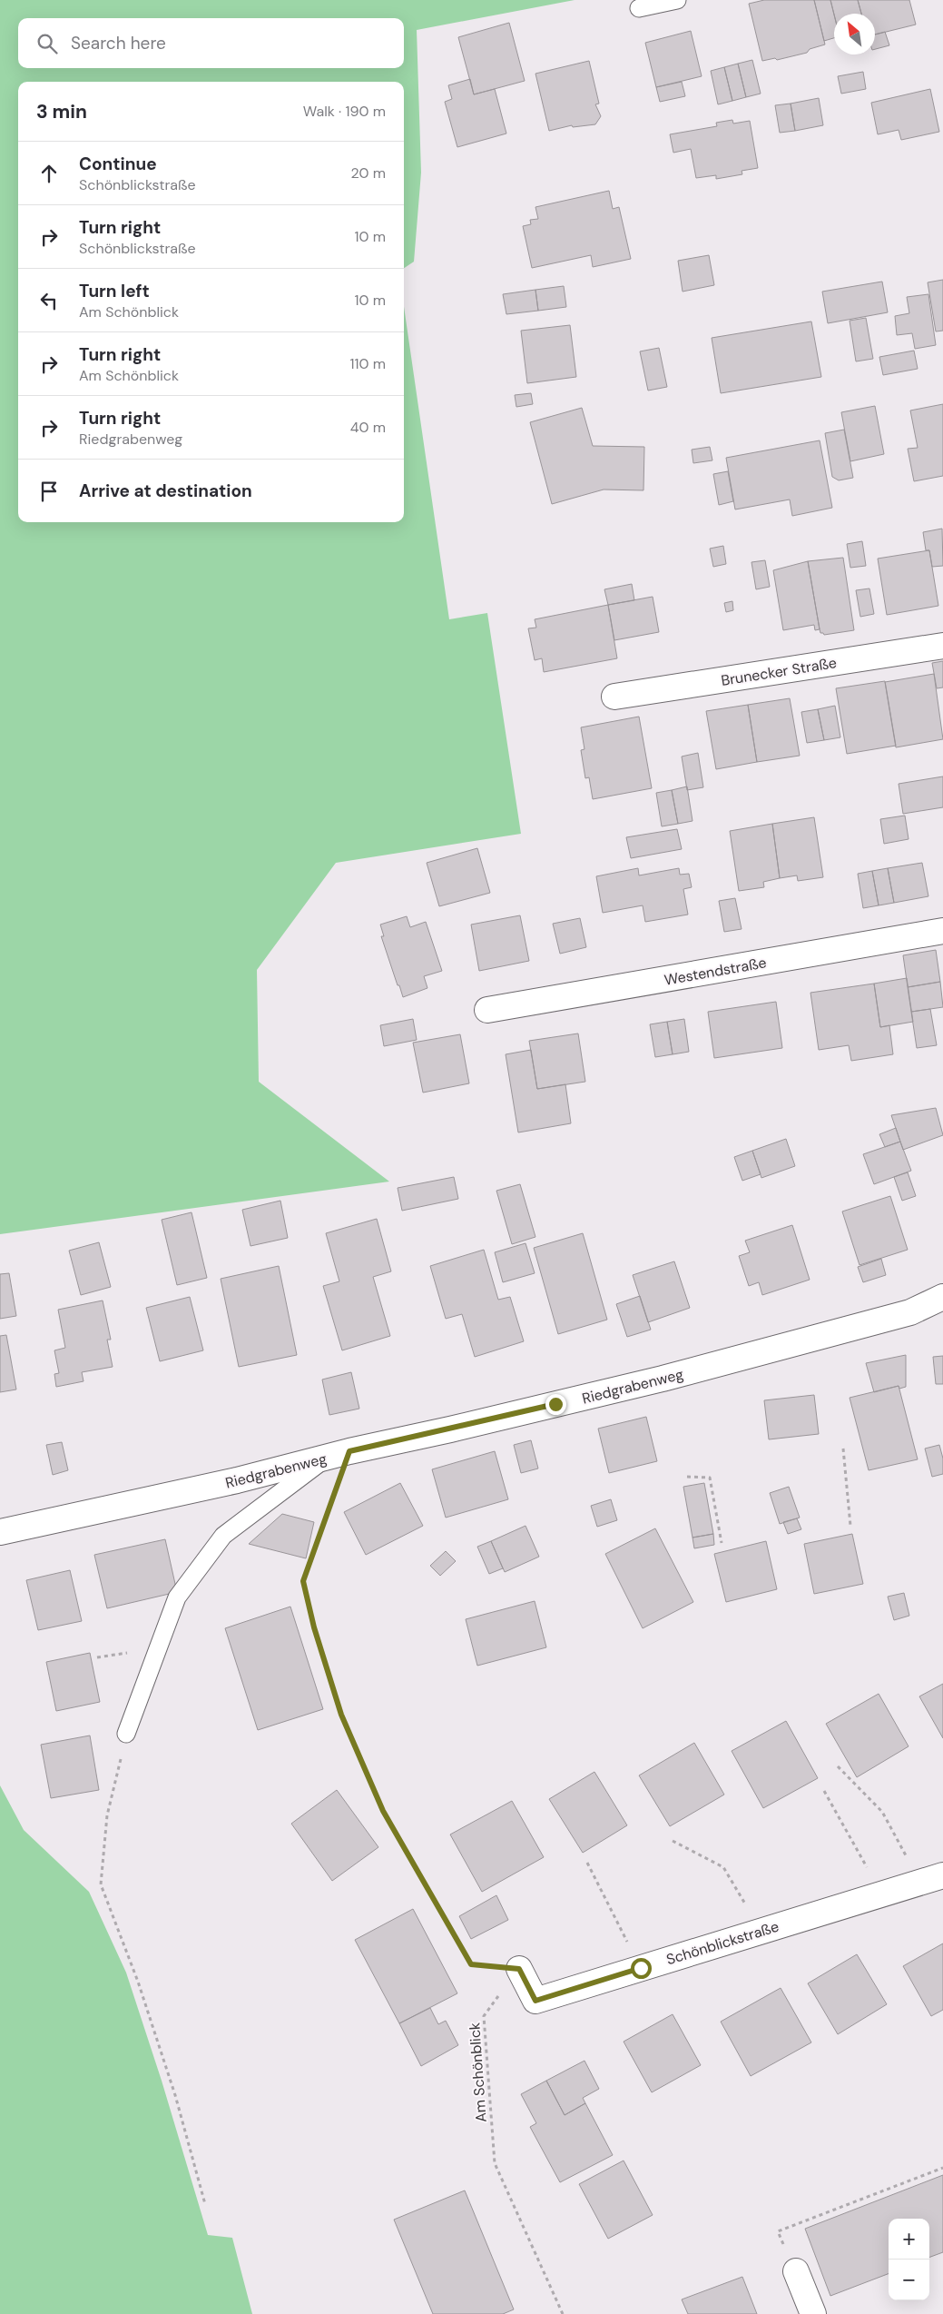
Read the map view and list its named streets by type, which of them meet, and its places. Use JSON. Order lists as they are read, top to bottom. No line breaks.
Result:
{"streets":{"street":["Brunecker Straße","Westendstraße","Riedgrabenweg","Schönblickstraße"],"path":["Am Schönblick"]},"crossings":[["Schönblickstraße","Am Schönblick"]],"north":"top left","page":{"search":"Search here","heading":["3 min","Walk · 190 m"],"list":[["Continue","Schönblickstraße","20 m"],["Turn right","Schönblickstraße","10 m"],["Turn left","Am Schönblick","10 m"],["Turn right","Am Schönblick","110 m"],["Turn right","Riedgrabenweg","40 m"],"Arrive at destination"],"map_buttons":["+","−"]}}
